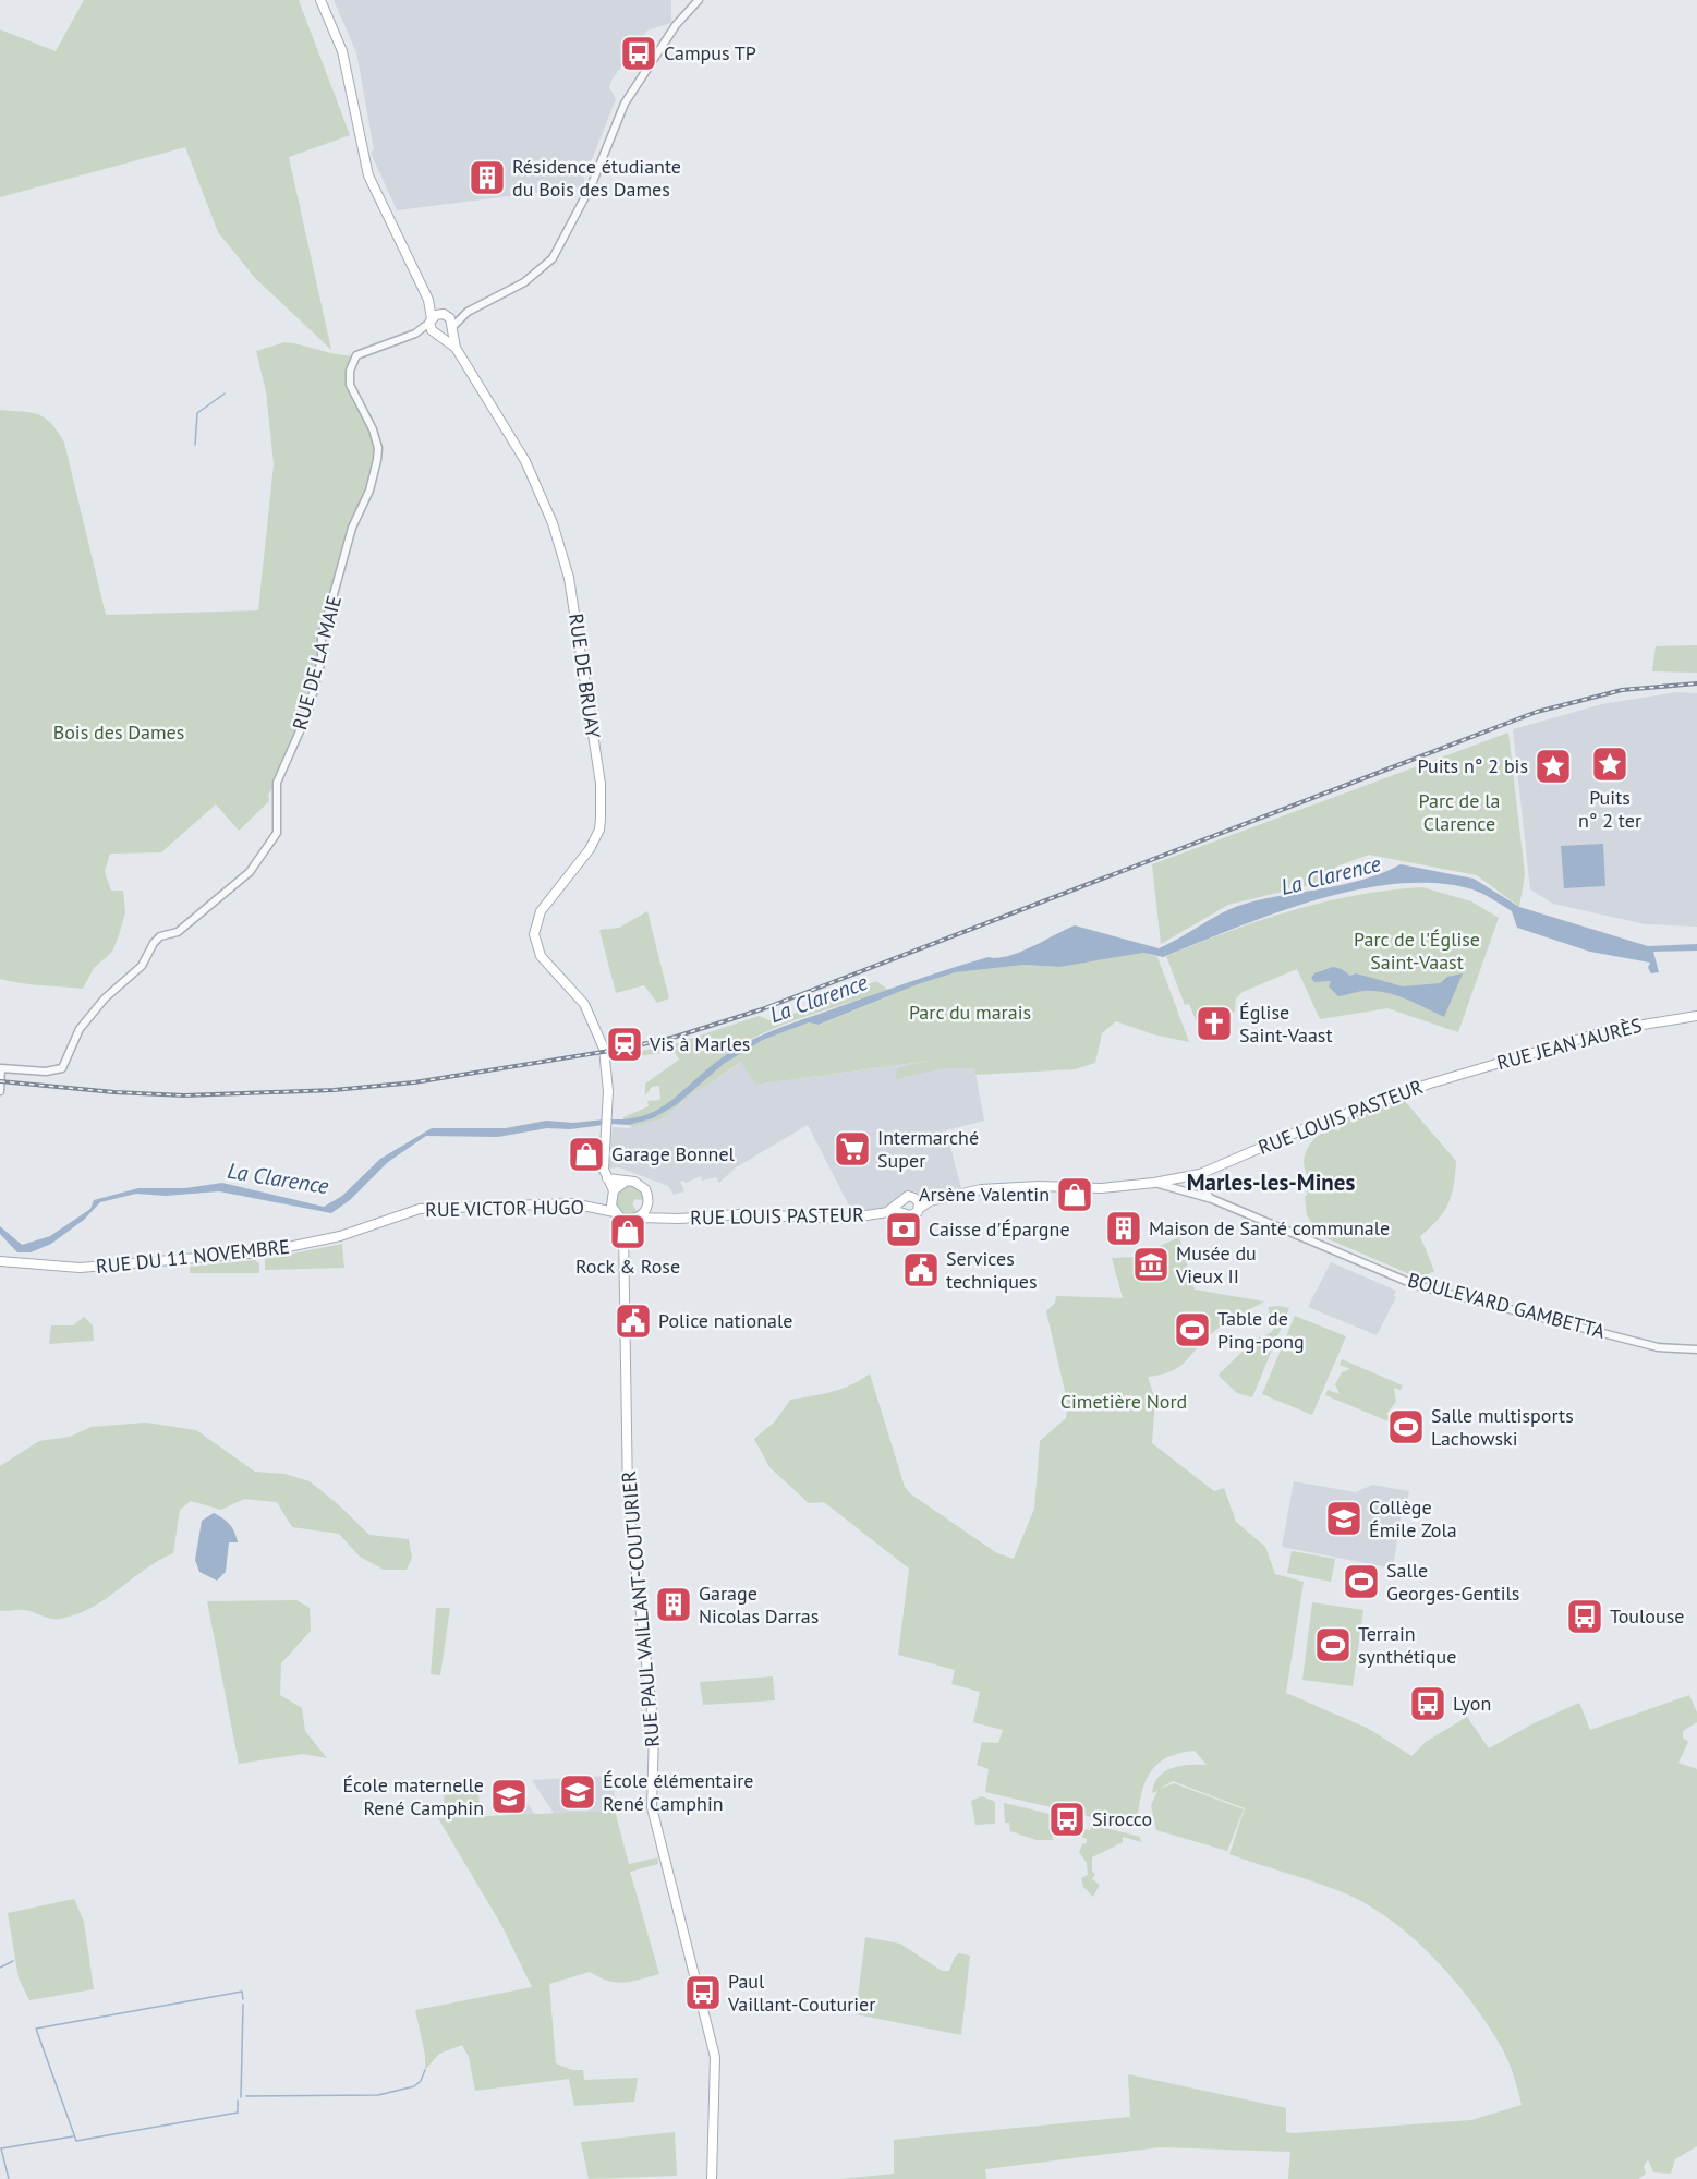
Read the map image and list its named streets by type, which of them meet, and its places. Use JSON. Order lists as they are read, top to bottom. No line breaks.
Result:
{"streets":{"main road":["RUE DE BRUAY","RUE JEAN JAURÈS","RUE LOUIS PASTEUR","RUE VICTOR HUGO","RUE DU 11 NOVEMBRE","RUE PAUL VAILLANT-COUTURIER"],"street":["RUE DE LA MAIE","BOULEVARD GAMBETTA"]},"crossings":[["RUE JEAN JAURÈS","RUE LOUIS PASTEUR"],["RUE LOUIS PASTEUR","RUE VICTOR HUGO"],["RUE LOUIS PASTEUR","BOULEVARD GAMBETTA"],["RUE VICTOR HUGO","RUE DU 11 NOVEMBRE"]],"districts":["Marles-les-Mines"],"water":["La Clarence"],"parks":["Bois des Dames","Parc de la Clarence","Parc de l'Église Saint-Vaast","Parc du marais","Cimetière Nord"],"places":{"bus stop":["Campus TP","Toulouse","Lyon","Sirocco","Paul Vaillant-Couturier"],"building":["Résidence étudiante du Bois des Dames","Maison de Santé communale","Garage Nicolas Darras"],"place":["Puits n° 2 ter","Puits n° 2 bis"],"church":["Église Saint-Vaast"],"station":["Vis à Marles"],"supermarket":["Intermarché Super"],"shop":["Garage Bonnel","Arsène Valentin","Rock & Rose"],"bank":["Caisse d'Épargne"],"museum":["Musée du Vieux II"],"public building":["Services techniques","Police nationale"],"sports":["Table de Ping-pong","Salle multisports Lachowski","Salle Georges-Gentils","Terrain synthétique"],"school or university":["Collège Émile Zola","École élémentaire René Camphin","École maternelle René Camphin"]}}
